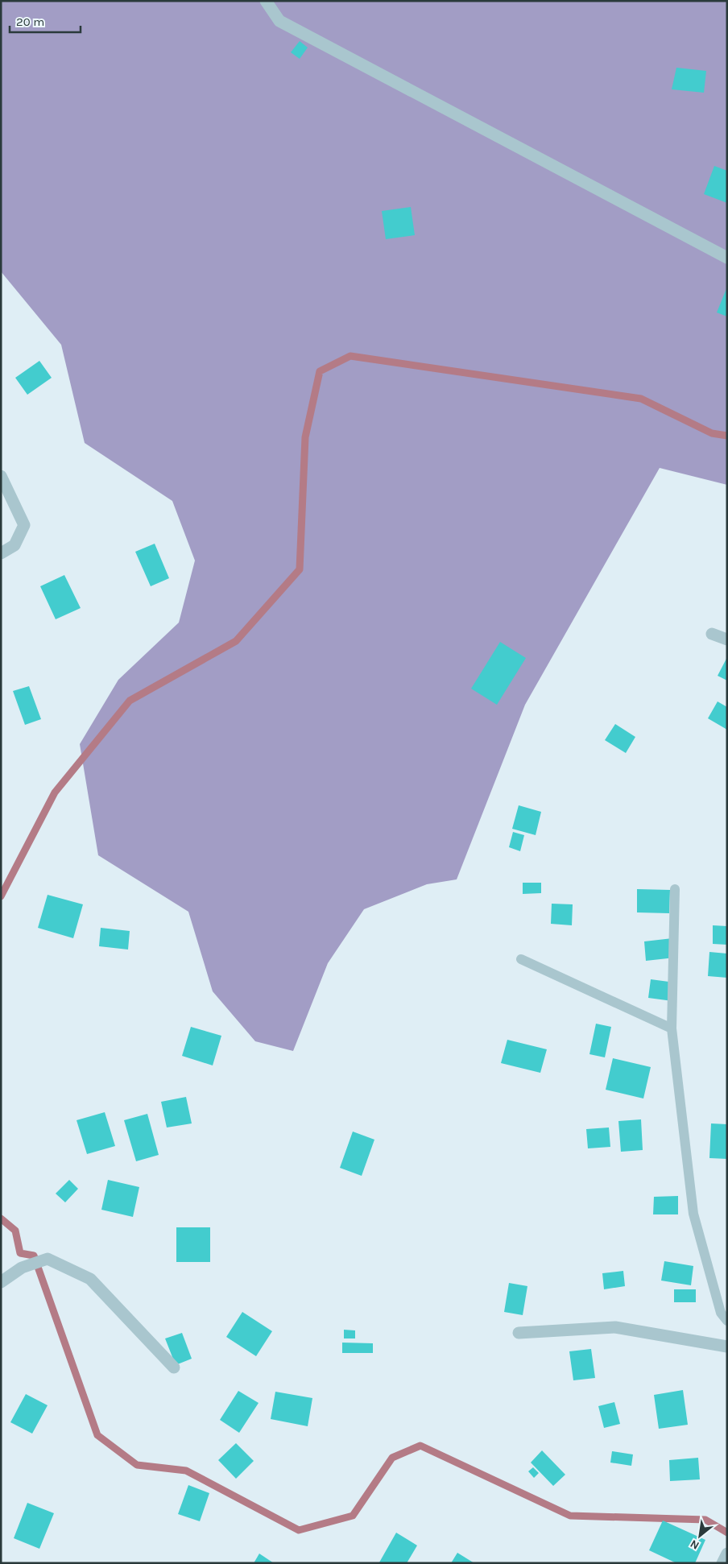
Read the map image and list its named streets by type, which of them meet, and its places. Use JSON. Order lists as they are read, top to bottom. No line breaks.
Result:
{"scale_bar":"20 m","north":"bottom left"}
